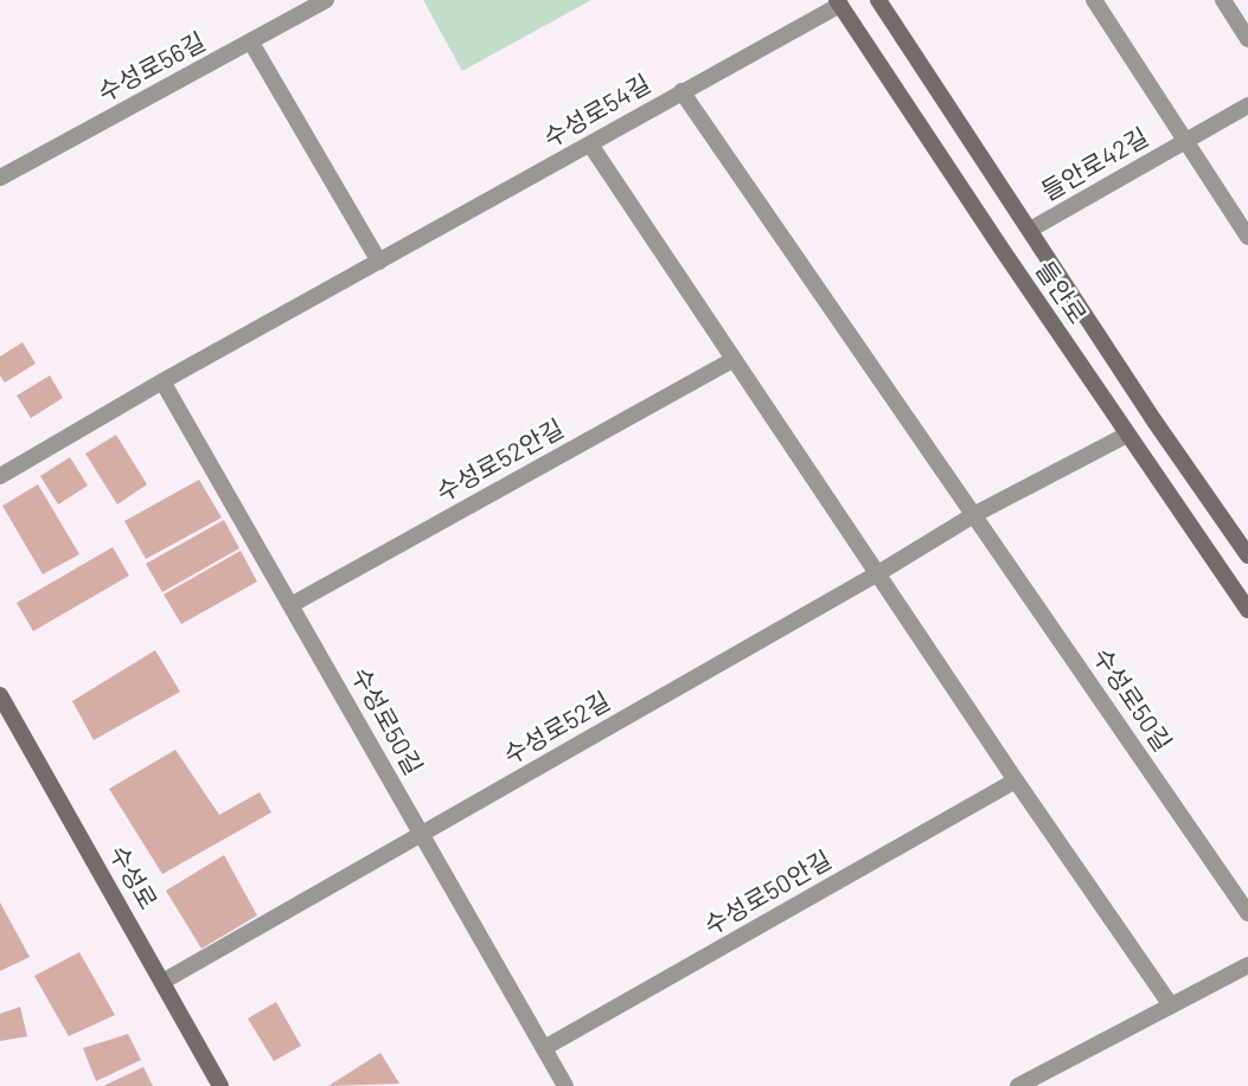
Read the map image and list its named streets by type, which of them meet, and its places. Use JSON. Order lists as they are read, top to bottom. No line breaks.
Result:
{"streets":{"main road":["들안로","수성로"],"street":["수성로56길","수성로54길","들안로42길","수성로52안길","수성로50길","수성로52길","수성로50안길"]},"crossings":[["수성로54길","들안로"],["수성로54길","수성로50길"],["들안로42길","들안로"],["들안로","수성로52길"],["수성로52안길","수성로50길"],["수성로50길","수성로52길"],["수성로50길","수성로50안길"],["수성로52길","수성로"]]}
